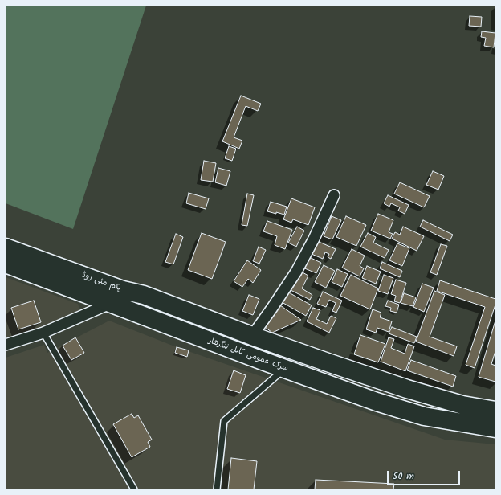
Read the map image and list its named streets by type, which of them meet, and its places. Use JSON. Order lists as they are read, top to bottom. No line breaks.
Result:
{"streets":{"highway":["یکم مئی روڈ","سرک عمومی کابل ننگرهار"]},"scale_bar":"50 m"}
